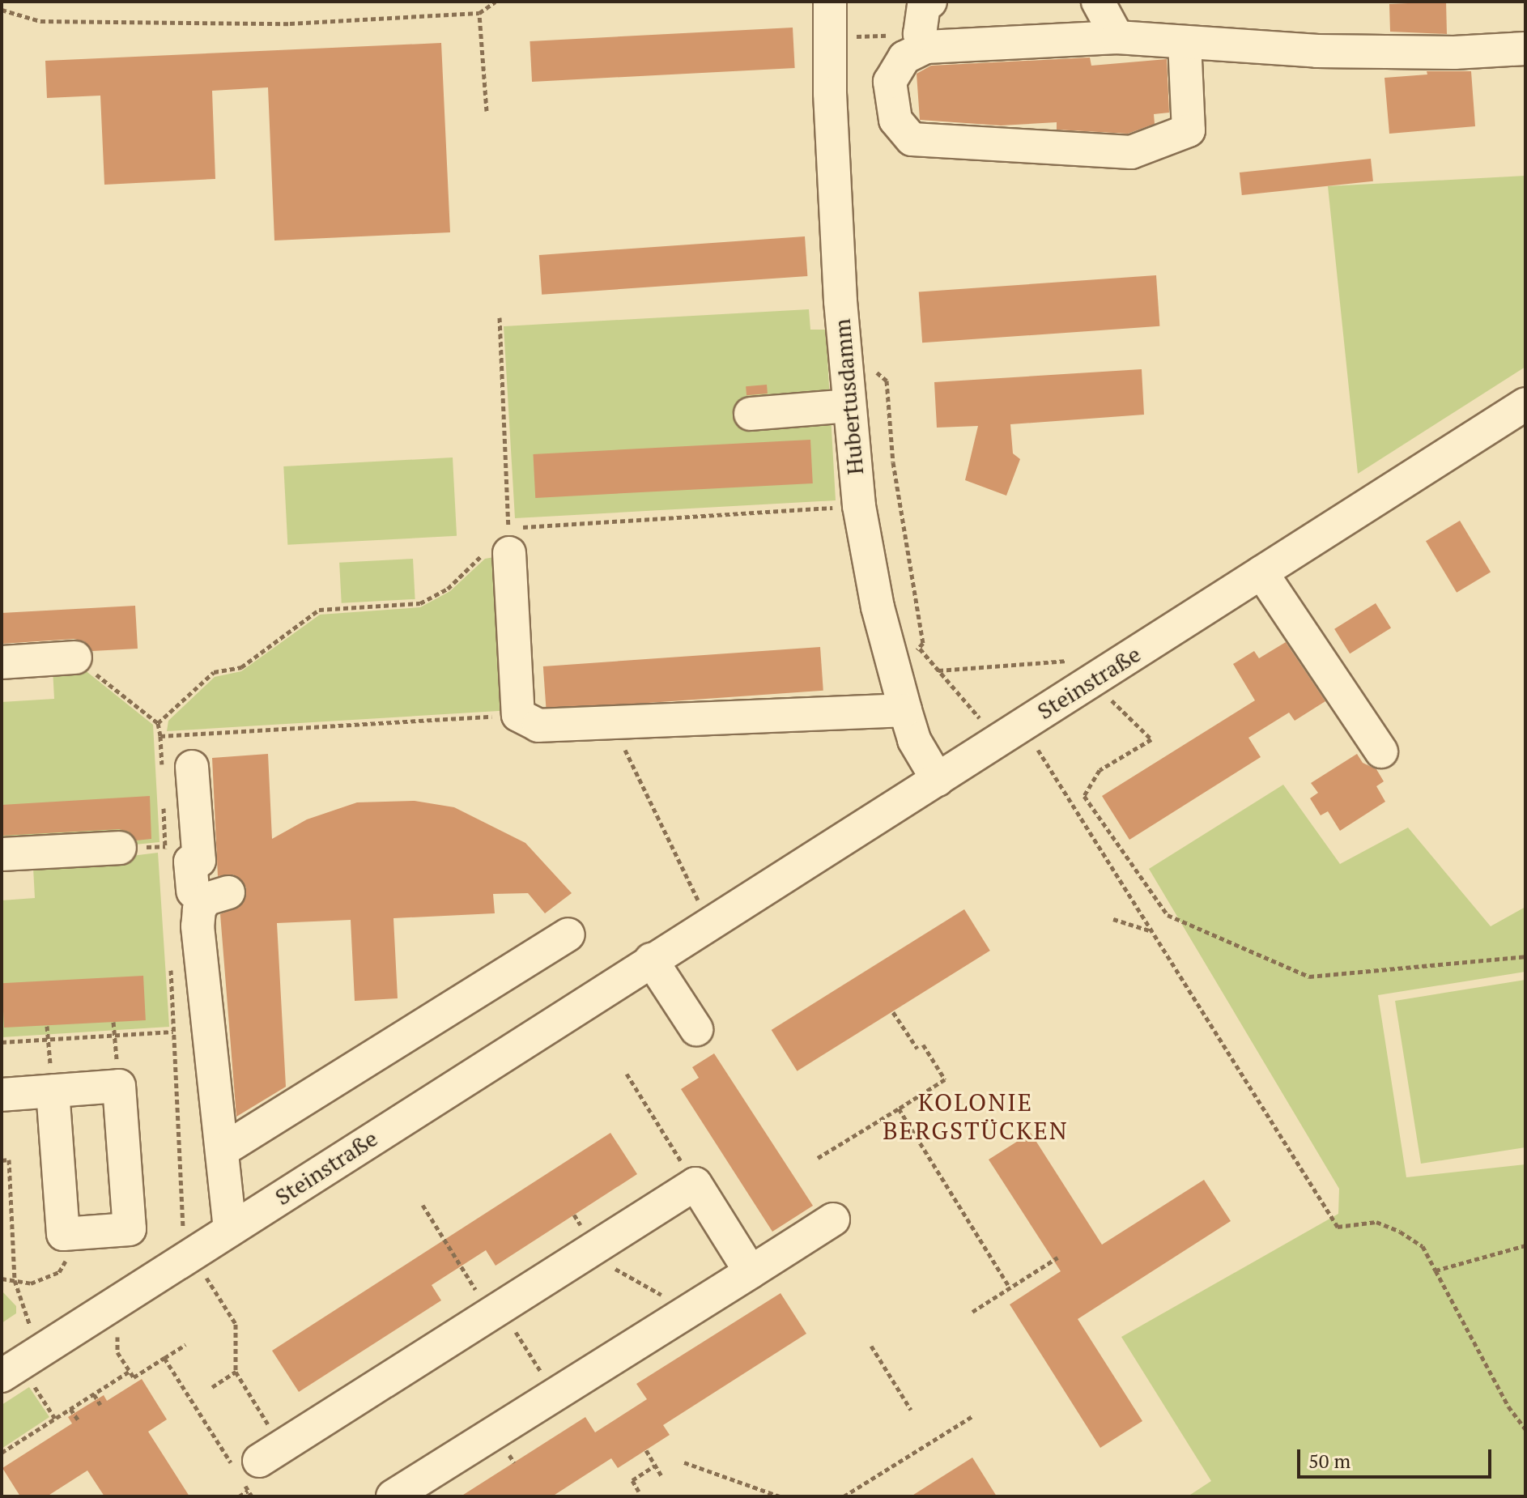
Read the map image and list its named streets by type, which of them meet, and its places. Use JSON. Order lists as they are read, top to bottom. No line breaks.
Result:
{"streets":{"street":["Hubertusdamm","Steinstraße"]},"crossings":[["Hubertusdamm","Steinstraße"]],"districts":["KOLONIE BERGSTÜCKEN"],"scale_bar":"50 m"}
